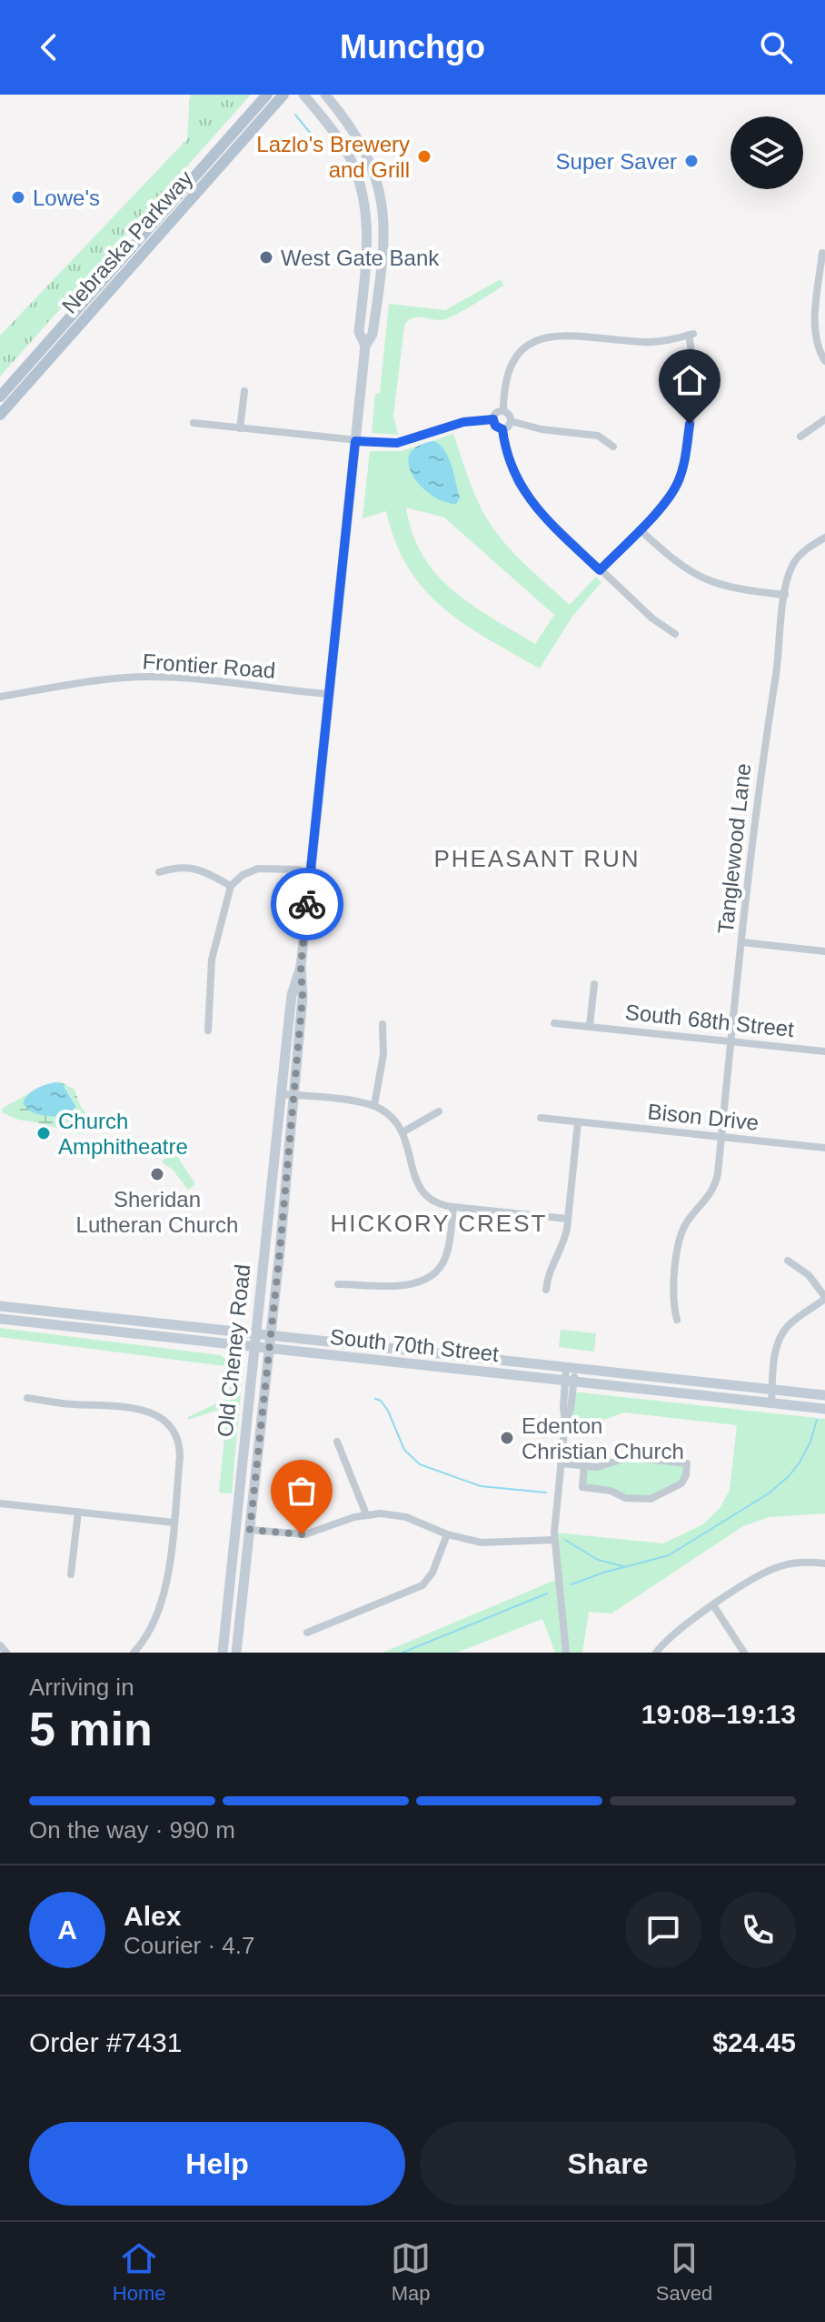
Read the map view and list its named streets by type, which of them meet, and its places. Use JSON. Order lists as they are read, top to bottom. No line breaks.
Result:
{"streets":{"main road":["Nebraska Parkway","South 70th Street","Old Cheney Road"],"street":["Frontier Road","Tanglewood Lane","South 68th Street","Bison Drive"]},"crossings":[["Frontier Road","Old Cheney Road"],["Tanglewood Lane","South 68th Street"],["Tanglewood Lane","Bison Drive"],["South 70th Street","Old Cheney Road"]],"districts":["PHEASANT RUN","HICKORY CREST"],"places":["Lazlo's Brewery and Grill","Super Saver","Lowe's","West Gate Bank","Church Amphitheatre","Sheridan Lutheran Church","Edenton Christian Church"],"page":{"header":"Munchgo","heading":["5 min","Arriving in","19:08–19:13"],"panel":["Alex","Courier · 4.7","Order #7431","$24.45"],"bar":"On the way · 990 m","round":"A","buttons":["Help","Share"],"tabs":["Home","Map","Saved"]}}
